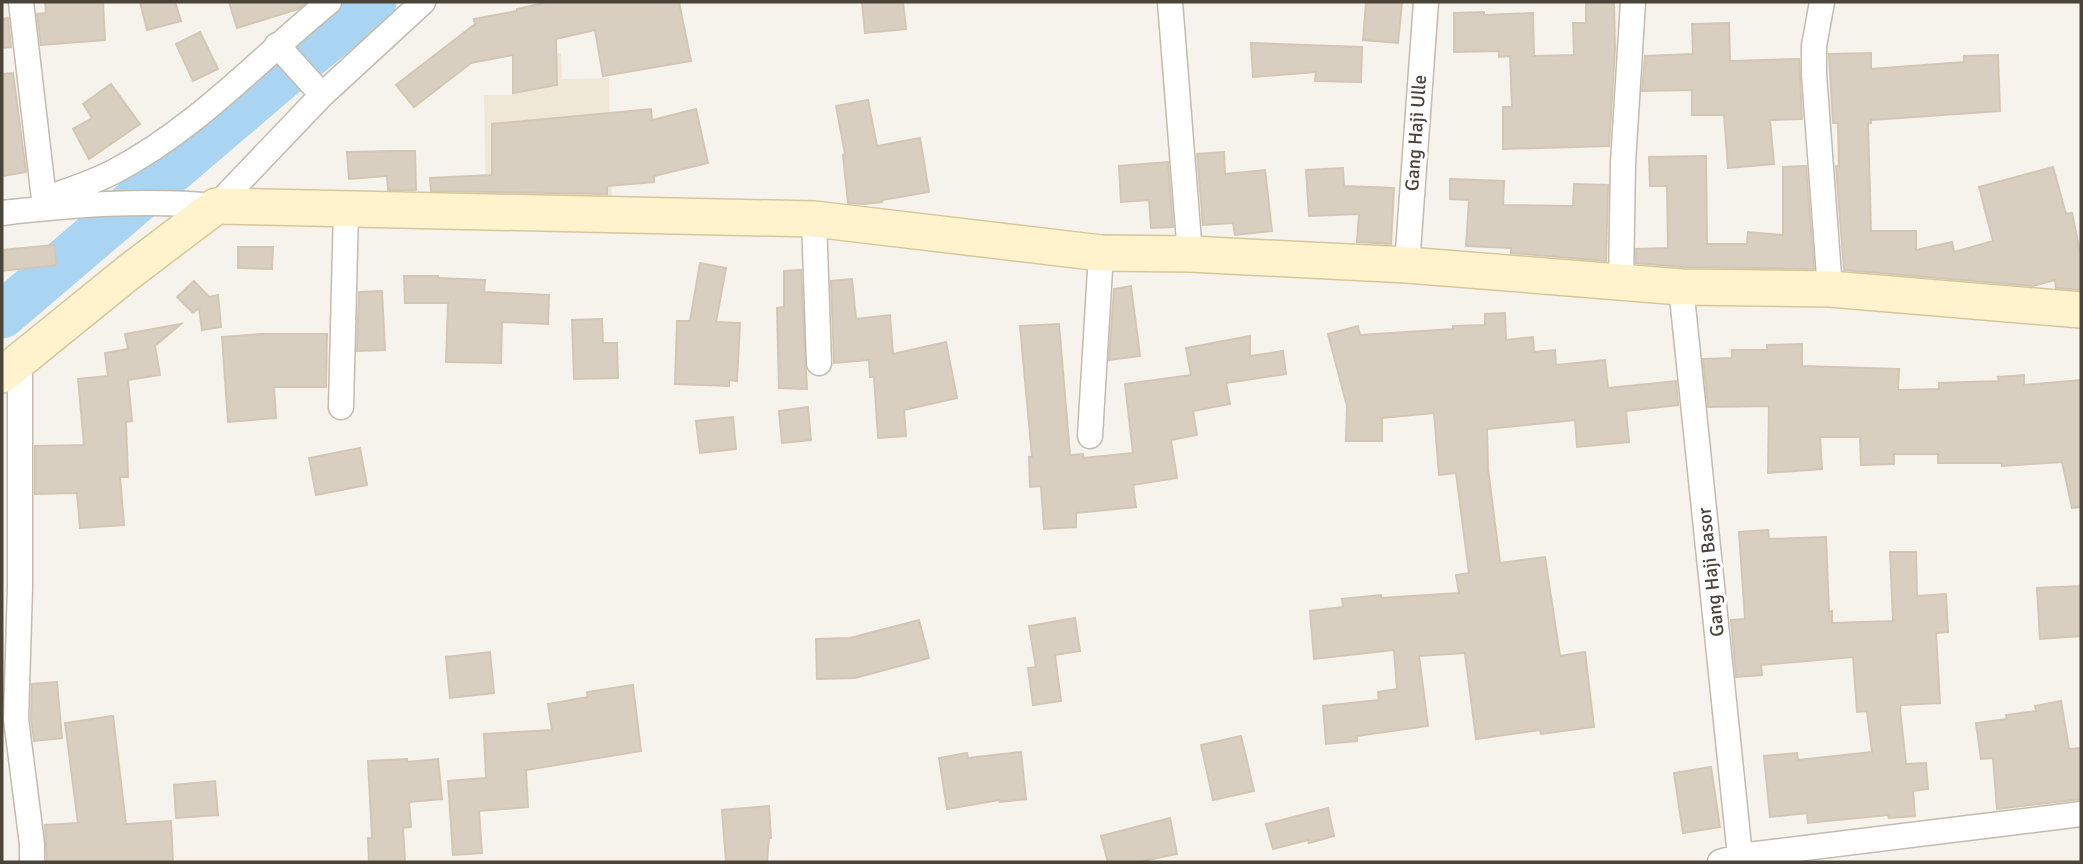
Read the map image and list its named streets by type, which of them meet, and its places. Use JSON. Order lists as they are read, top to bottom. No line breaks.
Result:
{"streets":{"street":["Gang Haji Ulle","Gang Haji Basor"]}}
